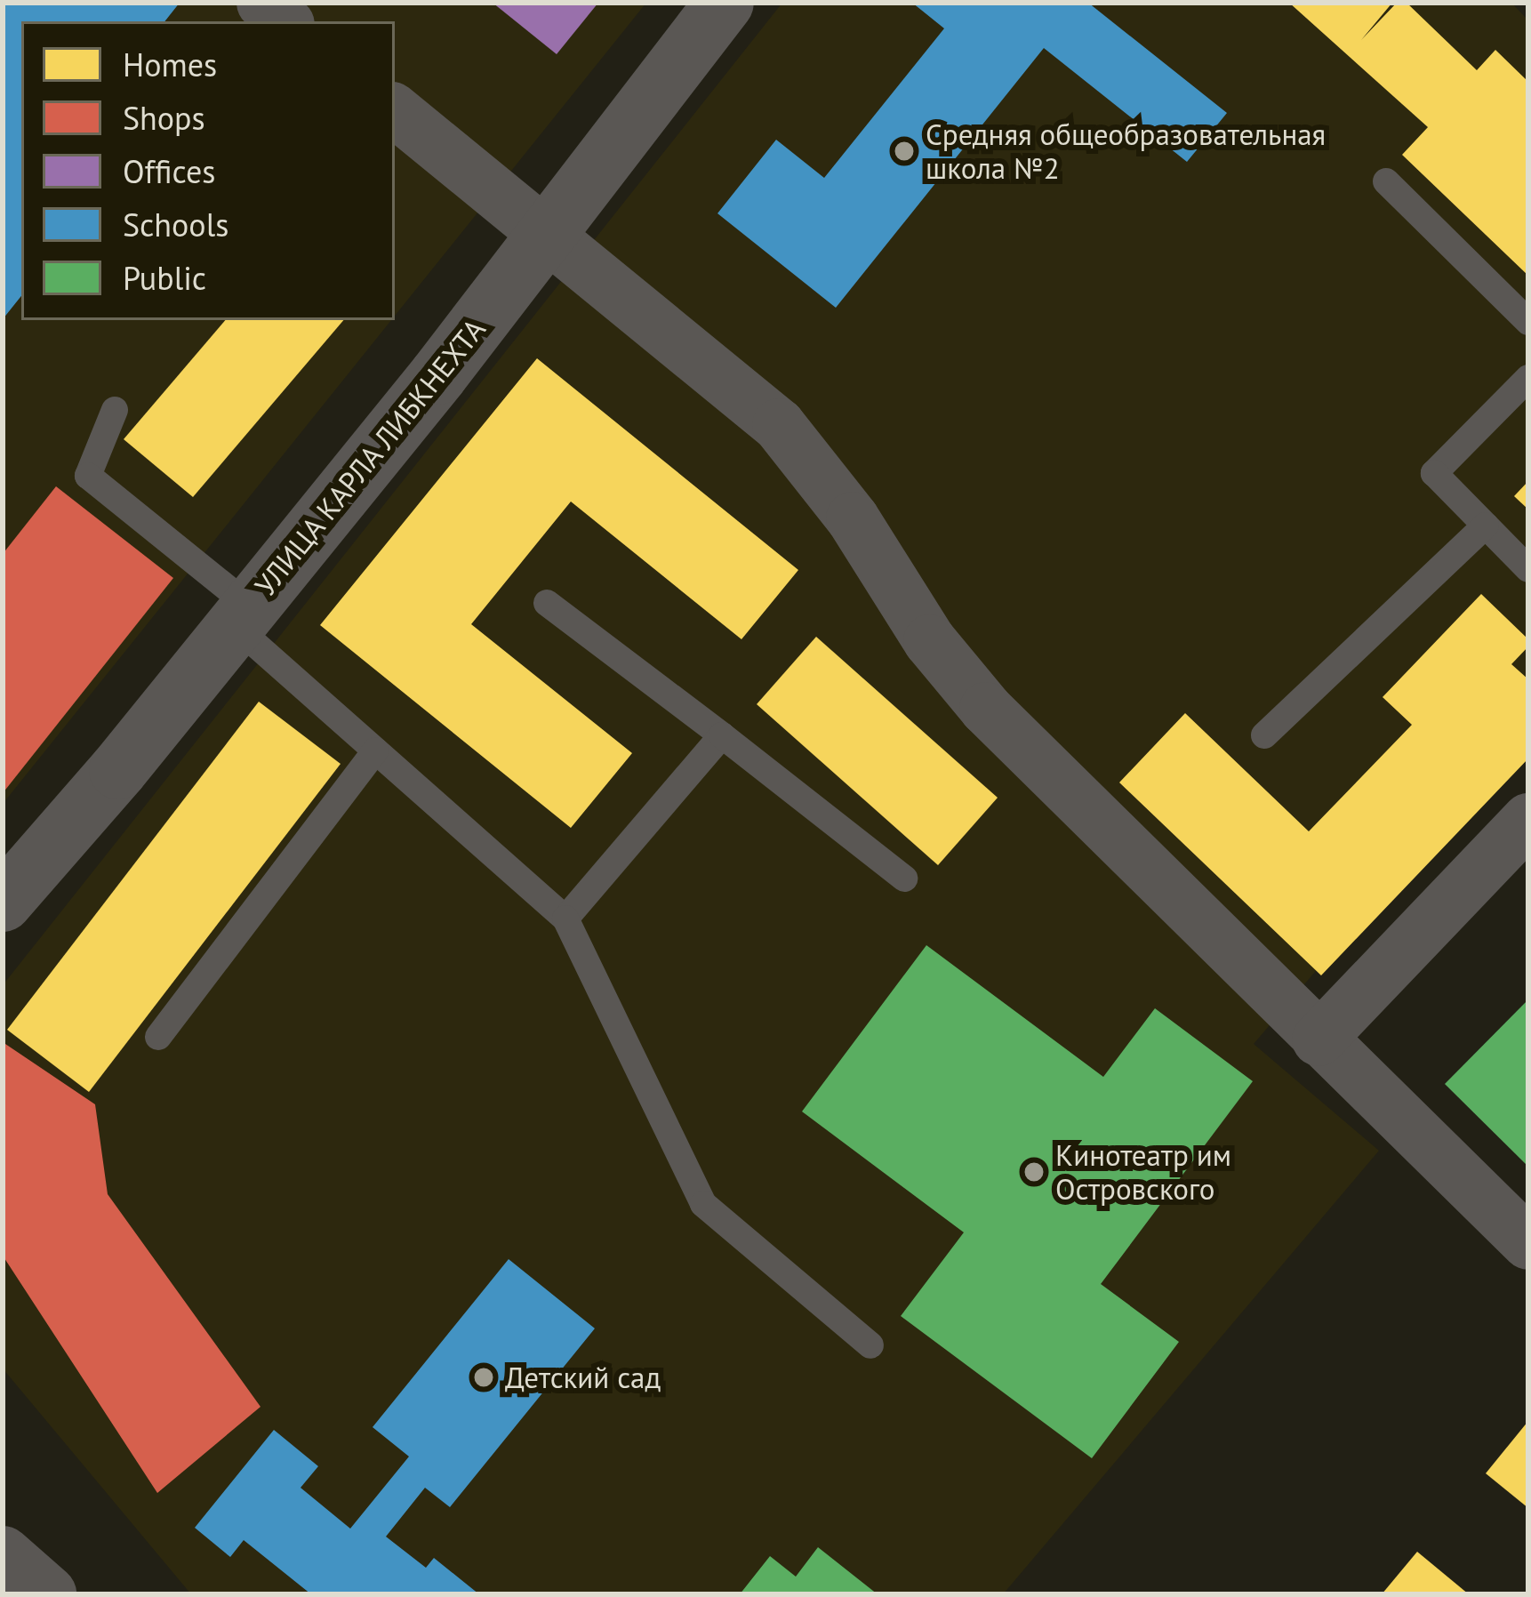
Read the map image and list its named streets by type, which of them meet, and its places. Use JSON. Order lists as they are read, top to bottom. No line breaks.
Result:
{"streets":{"street":["УЛИЦА КАРЛА ЛИБКНЕХТА"]},"places":["Средняя общеобразовательная школа №2","Кинотеатр им Островского","Детский сад"],"legend":["Homes","Shops","Offices","Schools","Public"]}
